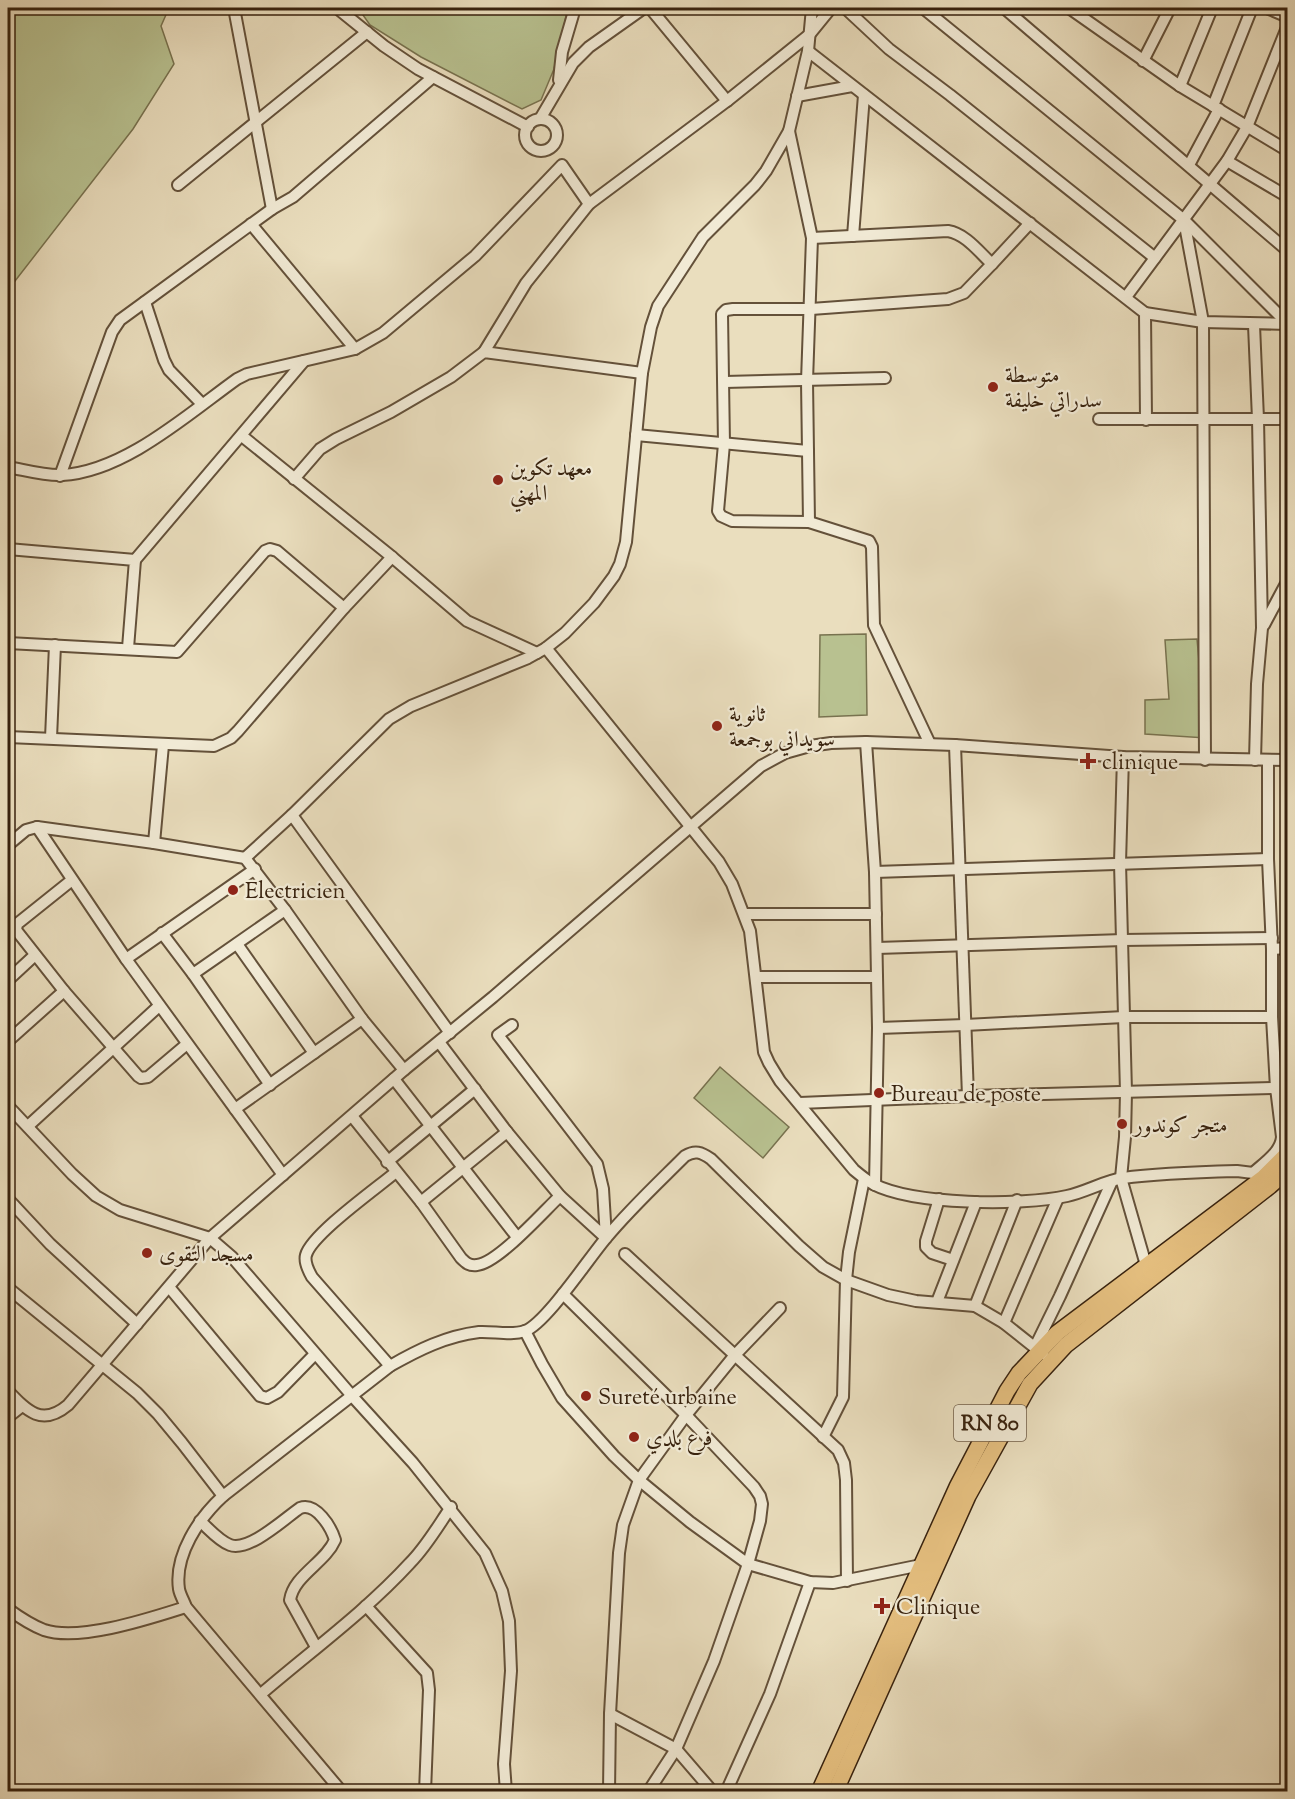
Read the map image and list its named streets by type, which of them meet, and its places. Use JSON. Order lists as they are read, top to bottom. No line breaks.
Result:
{"streets":{"main road":["RN 80"]},"places":{"other":["متوسطة سدراتي خليفة","معهد تكوين المهني","ثانوية سويداني بوجمعة","Electricien","Bureau de poste","متجر كوندور","مسجد التقوى","Sureté urbaine","فرع بلدي"],"health":["clinique","Clinique"]}}
